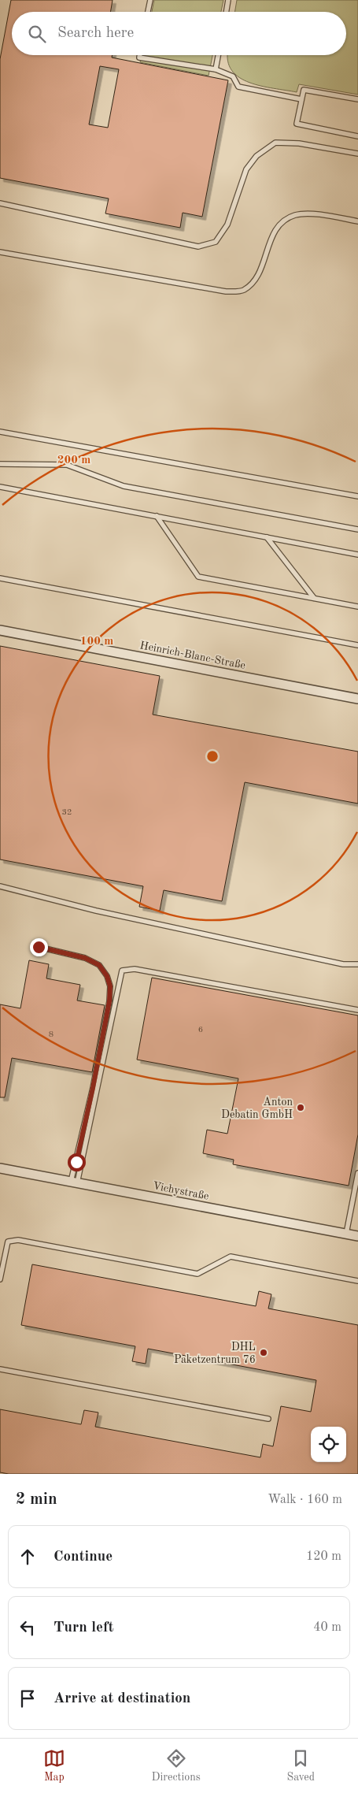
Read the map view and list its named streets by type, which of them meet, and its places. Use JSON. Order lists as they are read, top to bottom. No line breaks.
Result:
{"streets":{"street":["Heinrich-Blanc-Straße","Vichystraße"]},"places":["Anton Debatin GmbH","DHL Paketzentrum 76"],"house_numbers":["32","6","8"],"page":{"search":"Search here","heading":["2 min","Walk · 160 m"],"list":[["Continue","120 m"],["Turn left","40 m"],"Arrive at destination"],"nav":["Map","Directions","Saved"]},"rings":["200 m","100 m"]}
